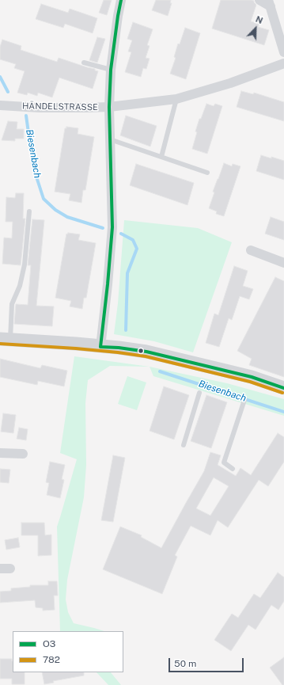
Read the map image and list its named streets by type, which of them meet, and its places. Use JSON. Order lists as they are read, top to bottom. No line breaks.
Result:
{"streets":{"street":["HÄNDELSTRASSE"]},"water":["Biesenbach"],"lines":["transit line O3","transit line 782"],"legend":["O3","782"],"scale_bar":"50 m","north":"top right"}
